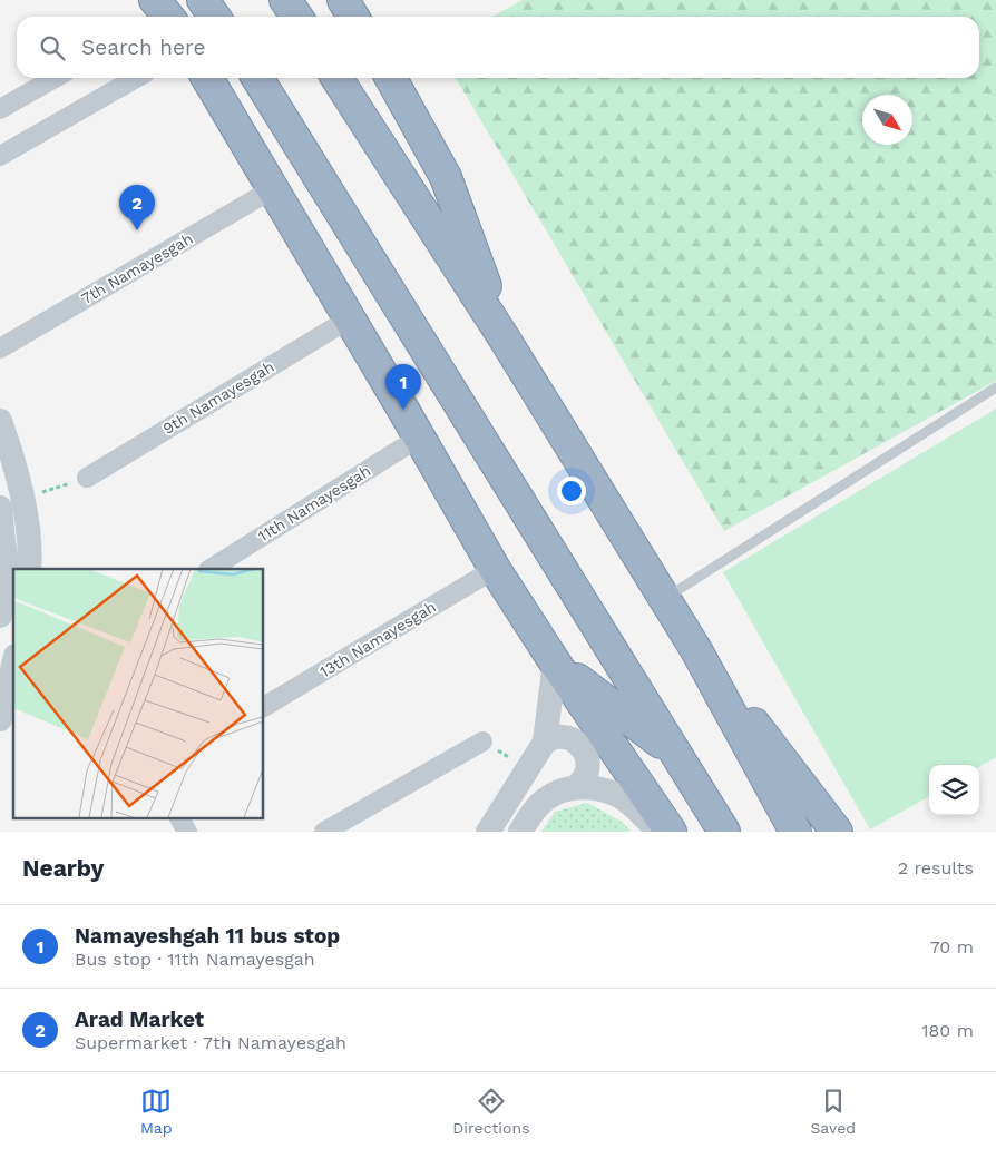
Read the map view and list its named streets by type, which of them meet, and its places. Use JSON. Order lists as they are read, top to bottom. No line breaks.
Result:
{"streets":{"street":["7th Namayesgah","9th Namayesgah","11th Namayesgah","13th Namayesgah"]},"north":"bottom right","page":{"search":"Search here","pins":["2","1"],"heading":["Nearby","2 results"],"list":[{"mark":"1","name":"Namayeshgah 11 bus stop","note":"Bus stop · 11th Namayesgah","value":"70 m"},{"mark":"2","name":"Arad Market","note":"Supermarket · 7th Namayesgah","value":"180 m"}],"nav":["Map","Directions","Saved"]}}
